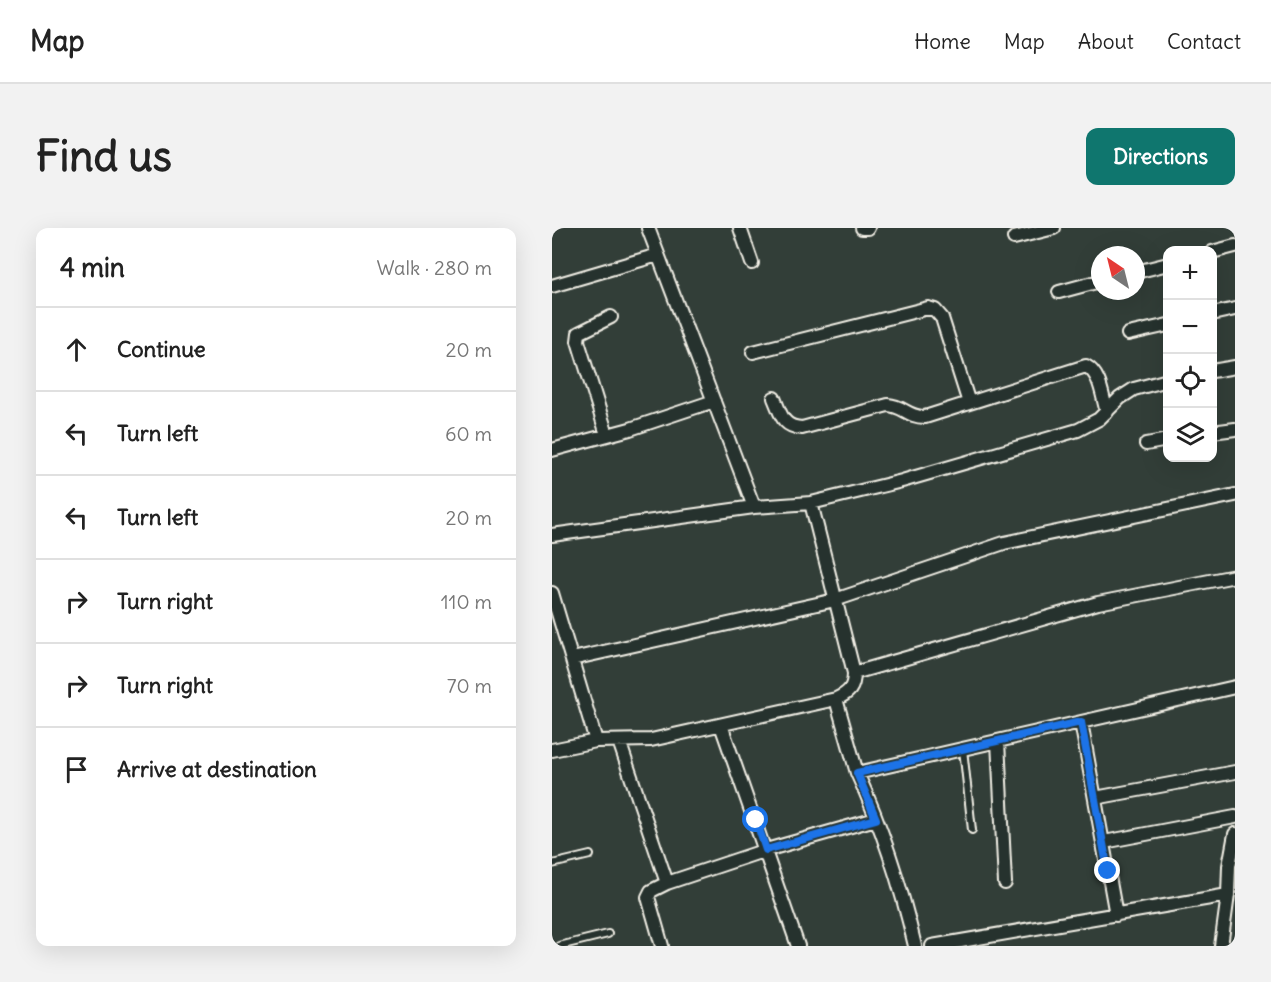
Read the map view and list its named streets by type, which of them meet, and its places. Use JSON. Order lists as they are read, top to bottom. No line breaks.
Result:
{"north":"top left","page":{"header":"Map","nav":["Home","Map","About","Contact"],"buttons":"Directions","title":"Find us","heading":["4 min","Walk · 280 m"],"map_buttons":["+","−"],"list":[["Continue","20 m"],["Turn left","60 m"],["Turn left","20 m"],["Turn right","110 m"],["Turn right","70 m"],"Arrive at destination"]}}
